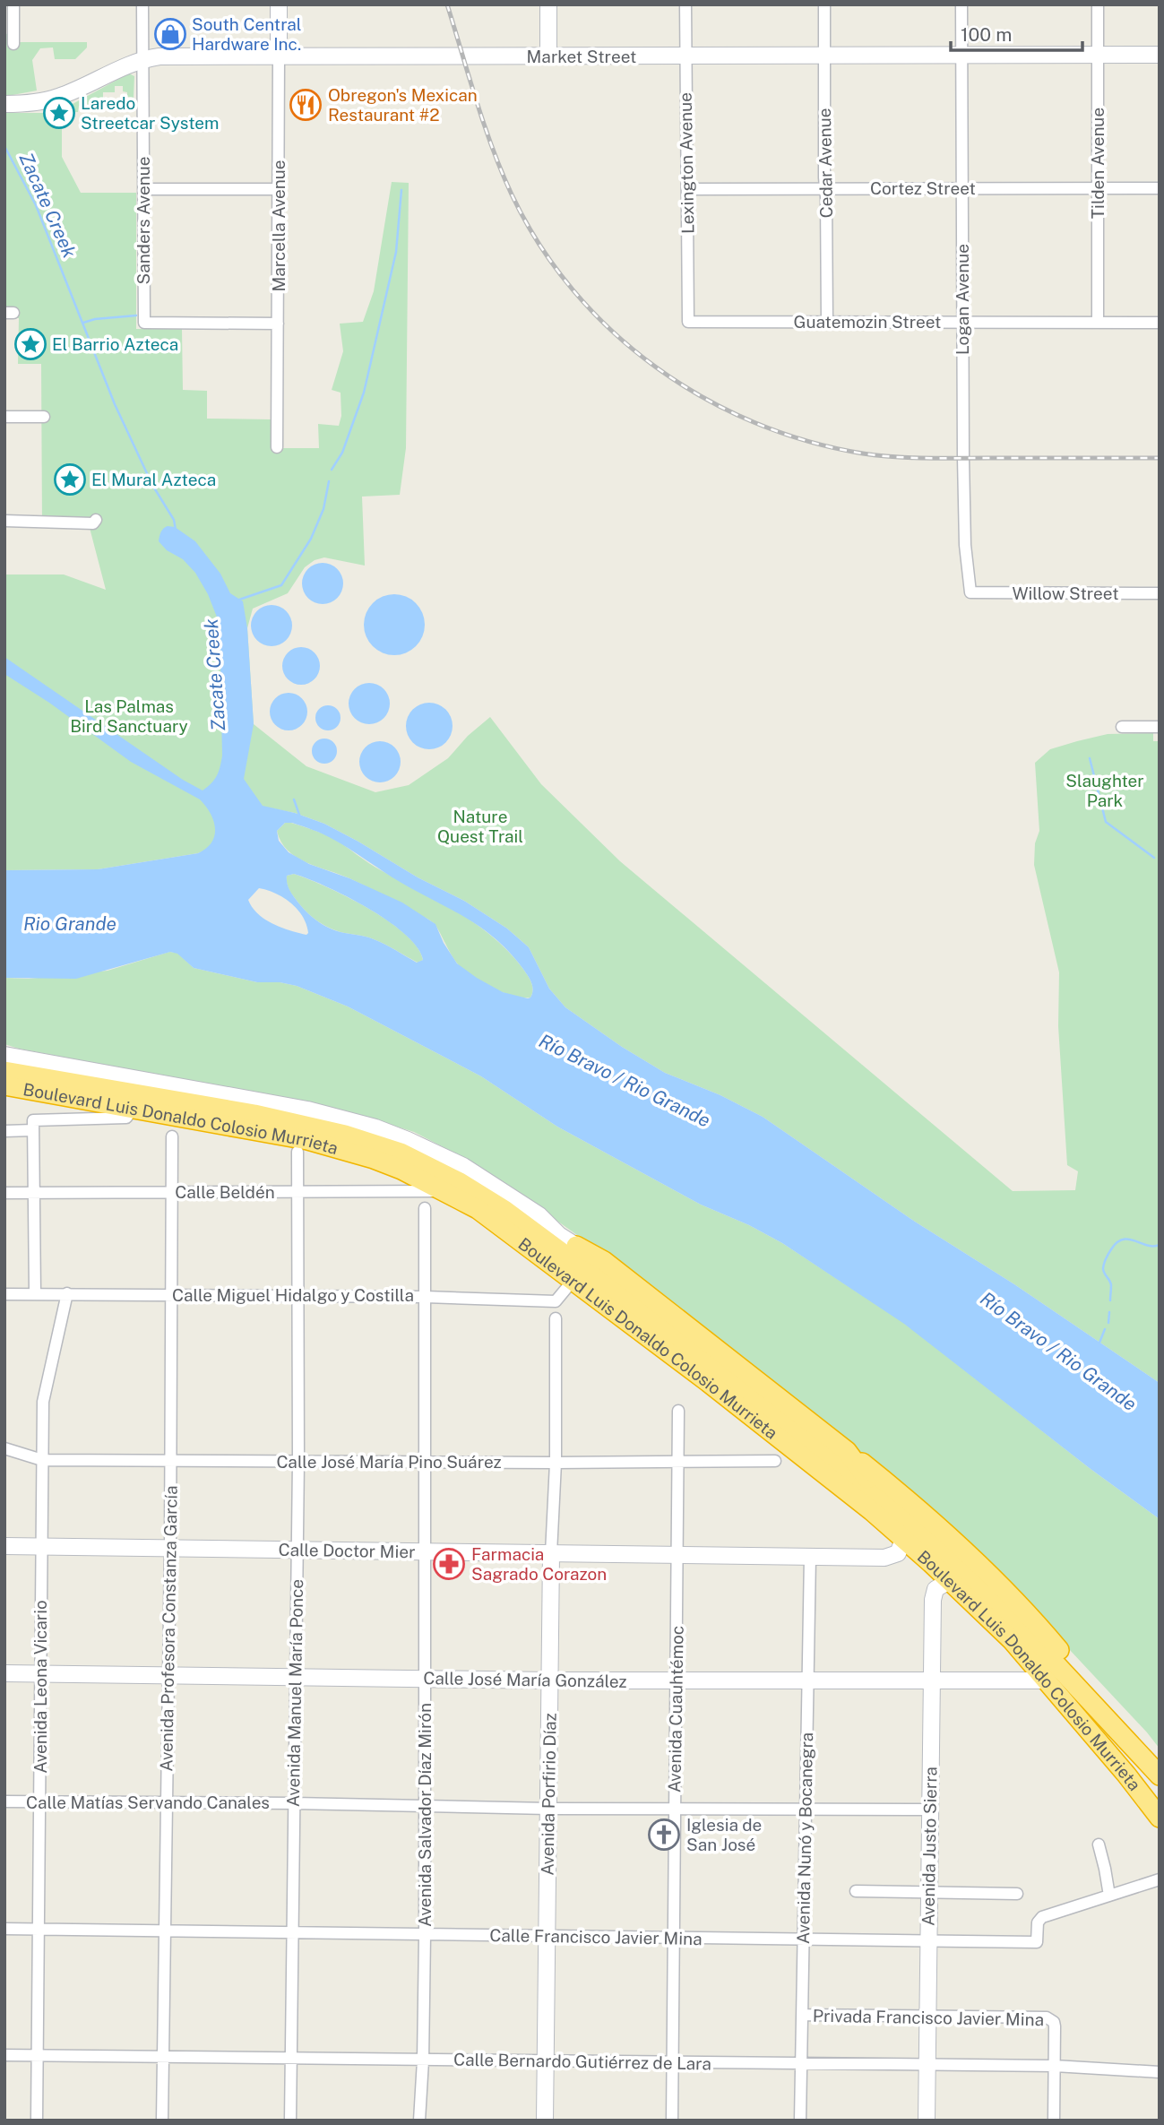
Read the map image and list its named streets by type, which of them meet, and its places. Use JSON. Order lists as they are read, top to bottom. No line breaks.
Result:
{"streets":{"highway":["Boulevard Luis Donaldo Colosio Murrieta"],"street":["Market Street","Lexington Avenue","Cedar Avenue","Tilden Avenue","Cortez Street","Sanders Avenue","Marcella Avenue","Logan Avenue","Guatemozin Street","Willow Street","Calle Beldén","Calle Miguel Hidalgo y Costilla","Calle José María Pino Suárez","Calle Doctor Mier","Avenida Profesora Constanza García","Calle José María González","Avenida Leona Vicario","Avenida Manuel María Ponce","Avenida Cuauhtémoc","Avenida Porfirio Díaz","Calle Matías Servando Canales","Avenida Salvador Díaz Mirón","Avenida Nunó y Bocanegra","Avenida Justo Sierra","Calle Francisco Javier Mina","Privada Francisco Javier Mina","Calle Bernardo Gutiérrez de Lara"]},"crossings":[["Market Street","Lexington Avenue"],["Market Street","Cedar Avenue"],["Market Street","Tilden Avenue"],["Market Street","Sanders Avenue"],["Market Street","Marcella Avenue"],["Market Street","Logan Avenue"],["Lexington Avenue","Cortez Street"],["Lexington Avenue","Guatemozin Street"],["Cedar Avenue","Cortez Street"],["Cedar Avenue","Guatemozin Street"],["Tilden Avenue","Cortez Street"],["Tilden Avenue","Guatemozin Street"],["Cortez Street","Logan Avenue"],["Sanders Avenue","Marcella Avenue"],["Logan Avenue","Guatemozin Street"],["Logan Avenue","Willow Street"],["Boulevard Luis Donaldo Colosio Murrieta","Calle Beldén"],["Boulevard Luis Donaldo Colosio Murrieta","Calle Miguel Hidalgo y Costilla"],["Boulevard Luis Donaldo Colosio Murrieta","Calle Doctor Mier"],["Boulevard Luis Donaldo Colosio Murrieta","Calle José María González"],["Boulevard Luis Donaldo Colosio Murrieta","Avenida Justo Sierra"],["Calle Beldén","Avenida Profesora Constanza García"],["Calle Beldén","Avenida Manuel María Ponce"],["Calle Miguel Hidalgo y Costilla","Avenida Profesora Constanza García"],["Calle Miguel Hidalgo y Costilla","Avenida Leona Vicario"],["Calle Miguel Hidalgo y Costilla","Avenida Manuel María Ponce"],["Calle Miguel Hidalgo y Costilla","Avenida Salvador Díaz Mirón"],["Calle José María Pino Suárez","Avenida Profesora Constanza García"],["Calle José María Pino Suárez","Avenida Leona Vicario"],["Calle José María Pino Suárez","Avenida Manuel María Ponce"],["Calle José María Pino Suárez","Avenida Cuauhtémoc"],["Calle José María Pino Suárez","Avenida Porfirio Díaz"],["Calle José María Pino Suárez","Avenida Salvador Díaz Mirón"],["Calle Doctor Mier","Avenida Profesora Constanza García"],["Calle Doctor Mier","Avenida Leona Vicario"],["Calle Doctor Mier","Avenida Manuel María Ponce"],["Calle Doctor Mier","Avenida Cuauhtémoc"],["Calle Doctor Mier","Avenida Porfirio Díaz"],["Calle Doctor Mier","Avenida Salvador Díaz Mirón"],["Calle Doctor Mier","Avenida Nunó y Bocanegra"],["Avenida Profesora Constanza García","Calle José María González"],["Avenida Profesora Constanza García","Calle Matías Servando Canales"],["Avenida Profesora Constanza García","Calle Francisco Javier Mina"],["Avenida Profesora Constanza García","Calle Bernardo Gutiérrez de Lara"],["Calle José María González","Avenida Leona Vicario"],["Calle José María González","Avenida Manuel María Ponce"],["Calle José María González","Avenida Cuauhtémoc"],["Calle José María González","Avenida Porfirio Díaz"],["Calle José María González","Avenida Salvador Díaz Mirón"],["Calle José María González","Avenida Nunó y Bocanegra"],["Calle José María González","Avenida Justo Sierra"],["Avenida Leona Vicario","Calle Matías Servando Canales"],["Avenida Leona Vicario","Calle Francisco Javier Mina"],["Avenida Leona Vicario","Calle Bernardo Gutiérrez de Lara"],["Avenida Manuel María Ponce","Calle Matías Servando Canales"],["Avenida Manuel María Ponce","Calle Francisco Javier Mina"],["Avenida Manuel María Ponce","Calle Bernardo Gutiérrez de Lara"],["Avenida Cuauhtémoc","Calle Matías Servando Canales"],["Avenida Cuauhtémoc","Calle Francisco Javier Mina"],["Avenida Cuauhtémoc","Calle Bernardo Gutiérrez de Lara"],["Avenida Porfirio Díaz","Calle Matías Servando Canales"],["Avenida Porfirio Díaz","Calle Francisco Javier Mina"],["Avenida Porfirio Díaz","Calle Bernardo Gutiérrez de Lara"],["Calle Matías Servando Canales","Avenida Salvador Díaz Mirón"],["Calle Matías Servando Canales","Avenida Nunó y Bocanegra"],["Calle Matías Servando Canales","Avenida Justo Sierra"],["Avenida Salvador Díaz Mirón","Calle Francisco Javier Mina"],["Avenida Salvador Díaz Mirón","Calle Bernardo Gutiérrez de Lara"],["Avenida Nunó y Bocanegra","Calle Francisco Javier Mina"],["Avenida Nunó y Bocanegra","Privada Francisco Javier Mina"],["Avenida Nunó y Bocanegra","Calle Bernardo Gutiérrez de Lara"],["Avenida Justo Sierra","Calle Francisco Javier Mina"],["Avenida Justo Sierra","Privada Francisco Javier Mina"],["Avenida Justo Sierra","Calle Bernardo Gutiérrez de Lara"],["Privada Francisco Javier Mina","Calle Bernardo Gutiérrez de Lara"]],"water":["Zacate Creek","Rio Grande","Río Bravo / Rio Grande"],"parks":["Las Palmas Bird Sanctuary","Slaughter Park","Nature Quest Trail"],"places":{"shop":["South Central Hardware Inc."],"restaurant":["Obregon's Mexican Restaurant #2"],"place":["Laredo Streetcar System","El Barrio Azteca","El Mural Azteca"],"pharmacy":["Farmacia Sagrado Corazon"],"church":["Iglesia de San José"]},"scale_bar":"100 m"}
